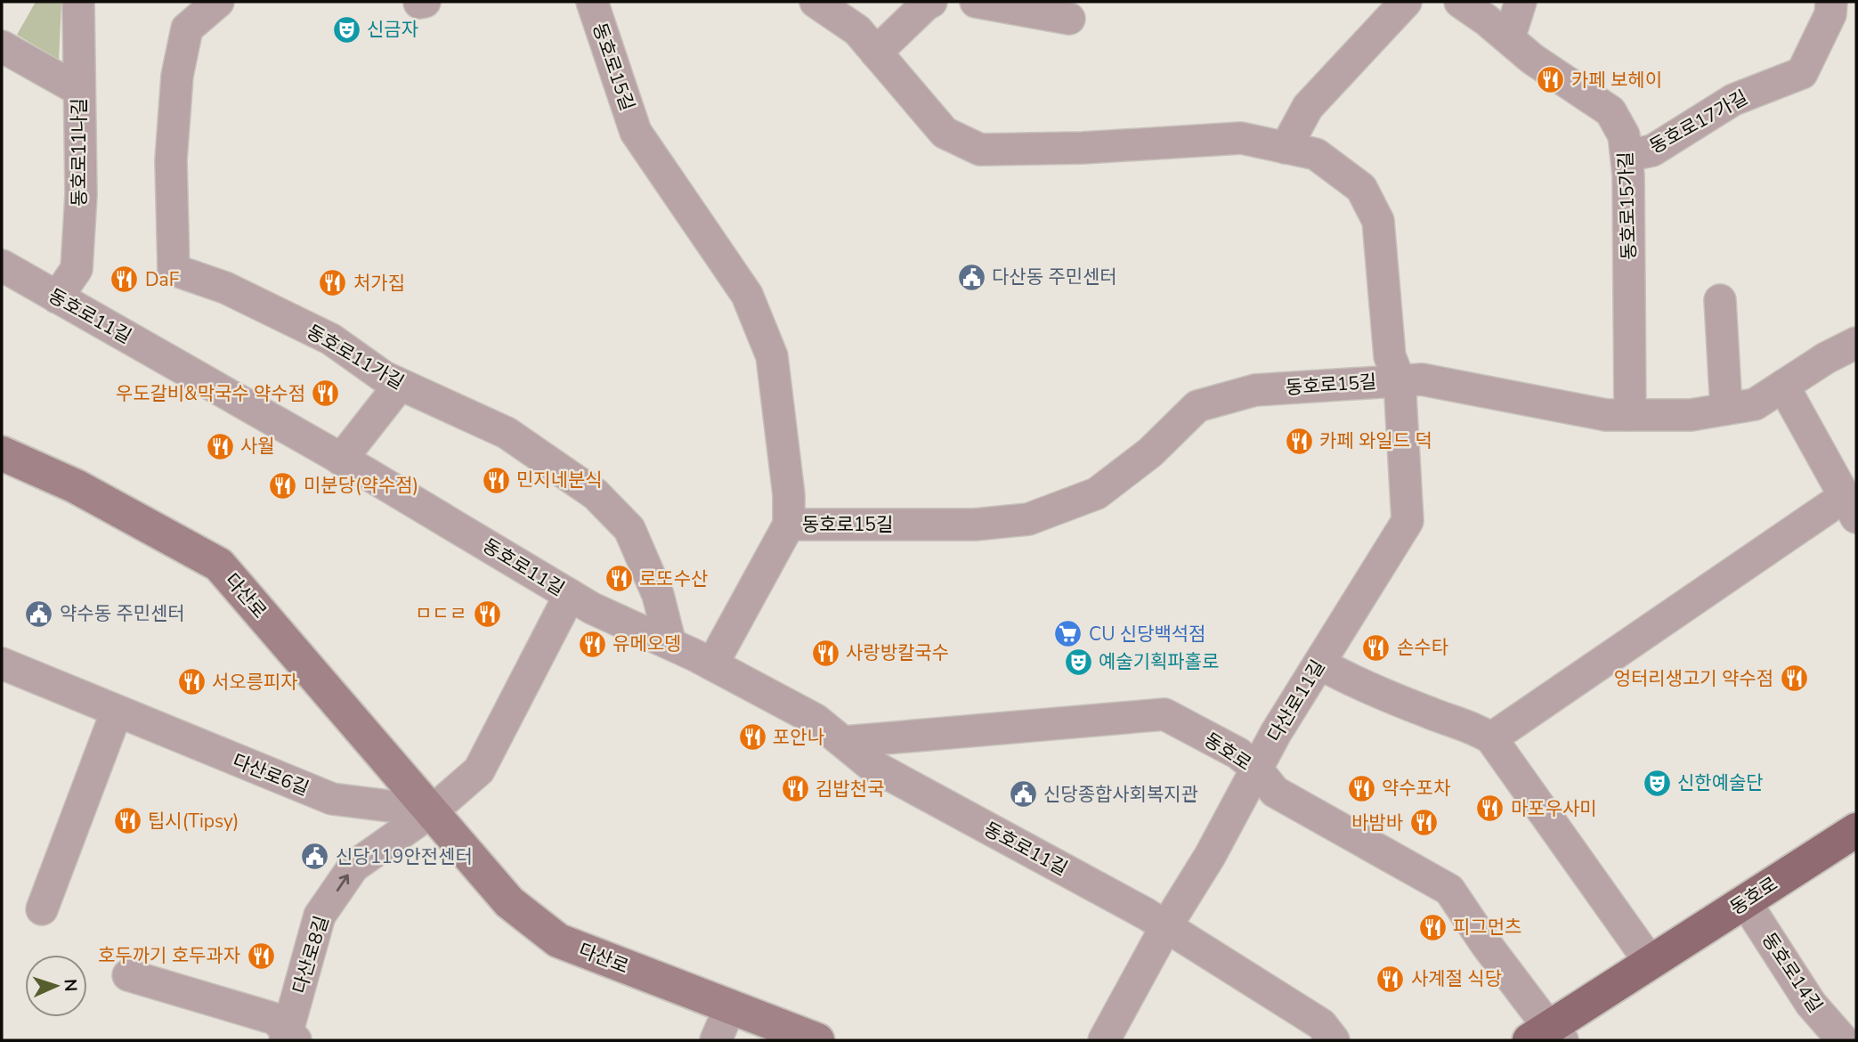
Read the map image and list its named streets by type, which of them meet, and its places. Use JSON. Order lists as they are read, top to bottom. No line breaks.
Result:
{"streets":{"main road":["다산로","동호로"],"street":["동호로15길","동호로17가길","동호로11나길","동호로15가길","동호로11길","동호로11가길","다산로11길","다산로6길","다산로8길","동호로14길"]},"crossings":[["동호로15길","동호로15가길"],["동호로15길","다산로11길"],["동호로17가길","동호로15가길"],["동호로11나길","동호로11길"],["동호로11길","동호로11가길"],["동호로11길","다산로11길"],["동호로11길","동호로"],["다산로","다산로6길"],["다산로","다산로8길"],["다산로11길","동호로"],["동호로","동호로14길"],["다산로6길","다산로8길"]],"places":{"theatre":["신금자","예술기획파홀로","신한예술단"],"restaurant":["카페 보헤이","DaF","처가집","우도갈비&막국수 약수점","카페 와일드 덕","사월","민지네분식","미분당(약수점)","로또수산","ㅁㄷㄹ","유메오뎅","손수타","사랑방칼국수","엉터리생고기 약수점","서오릉피자","포안나","약수포차","김밥천국","마포우사미","팁시(Tipsy)","바밤바","피그먼츠","호두까기 호두과자","사계절 식당"],"public building":["다산동 주민센터","약수동 주민센터","신당종합사회복지관","신당119안전센터"],"supermarket":["CU 신당백석점"]},"north":"right"}
